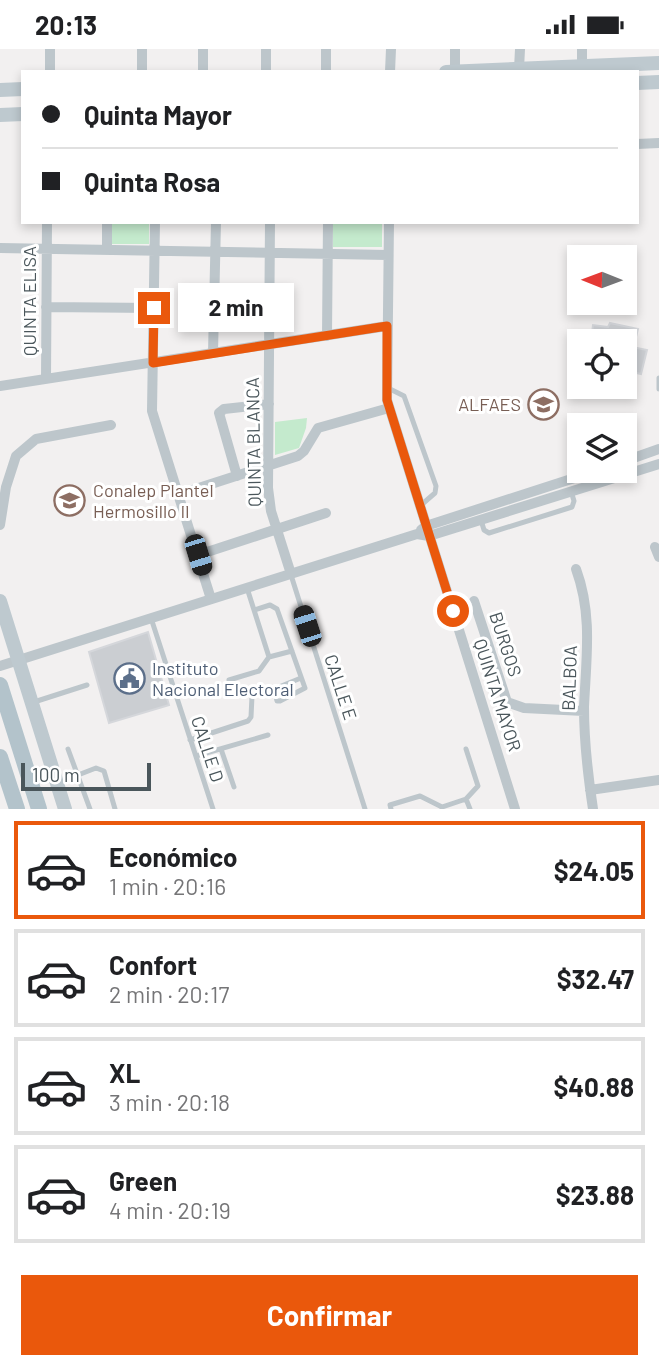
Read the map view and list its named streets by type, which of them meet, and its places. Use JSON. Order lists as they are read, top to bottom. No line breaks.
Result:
{"streets":{"street":["QUINTA ELISA","QUINTA BLANCA","BURGOS","BALBOA","QUINTA MAYOR"],"lane":["CALLE E","CALLE D"]},"crossings":[["QUINTA BLANCA","CALLE E"],["BURGOS","BALBOA"]],"places":{"school or university":["ALFAES","Conalep Plantel Hermosillo II"],"public building":["Instituto Nacional Electoral"]},"scale_bar":"100 m","north":"left","page":{"status":"20:13","banner":["Quinta Mayor","Quinta Rosa"],"bubble":"2 min","scale":"100 m","list":[{"name":"Económico","note":"1 min · 20:16","value":"$24.05"},{"name":"Confort","note":"2 min · 20:17","value":"$32.47"},{"name":"XL","note":"3 min · 20:18","value":"$40.88"},{"name":"Green","note":"4 min · 20:19","value":"$23.88"}],"buttons":"Confirmar"}}
